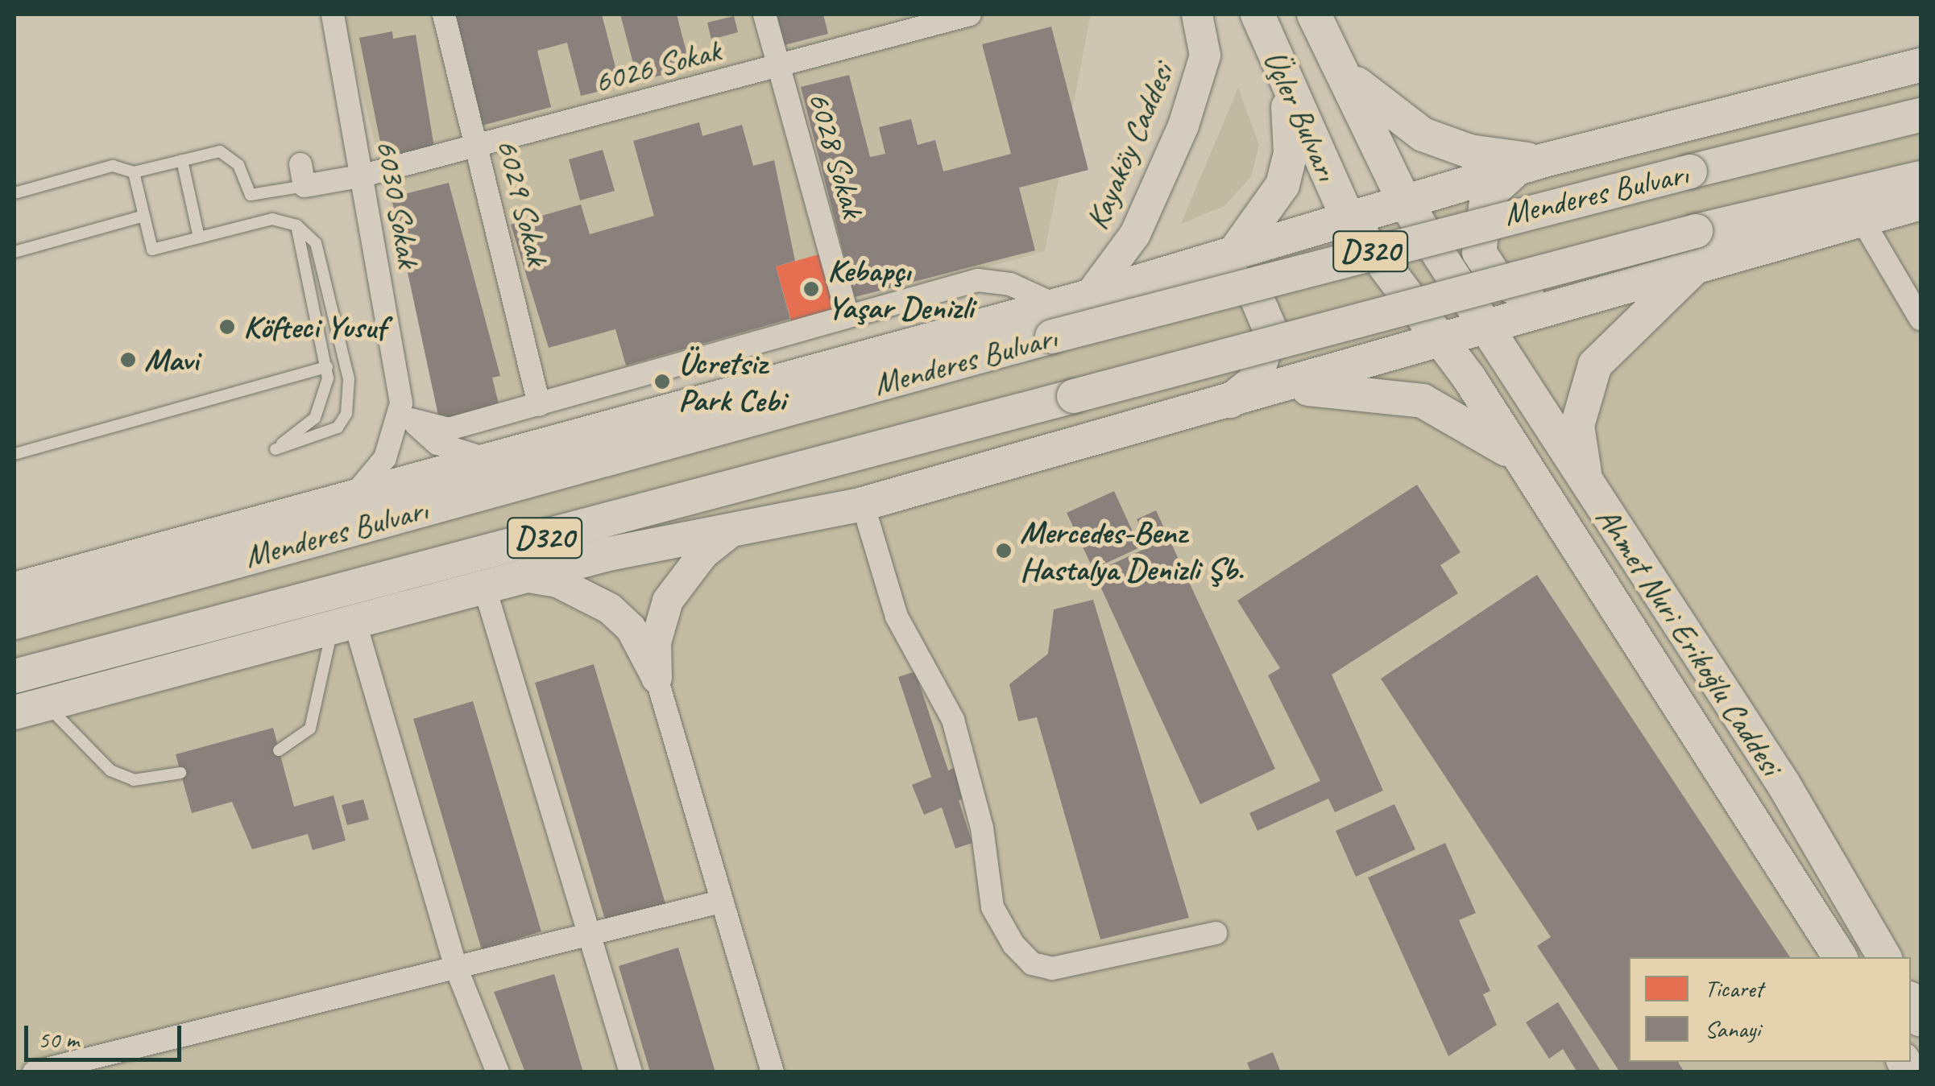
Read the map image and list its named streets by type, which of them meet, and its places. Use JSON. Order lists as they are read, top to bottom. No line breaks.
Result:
{"streets":{"main road":["Üçler Bulvarı","Menderes Bulvarı","D320","Ahmet Nuri Erikoğlu Caddesi"],"street":["6026 Sokak","Kayaköy Caddesi","6028 Sokak","6029 Sokak","6030 Sokak"]},"crossings":[["6026 Sokak","6028 Sokak"],["6026 Sokak","6029 Sokak"],["6026 Sokak","6030 Sokak"],["Üçler Bulvarı","Ahmet Nuri Erikoğlu Caddesi"]],"places":["Kebapçı Yaşar Denizli","Köfteci Yusuf","Mavi","Ücretsiz Park Cebi","Mercedes-Benz Hastalya Denizli Şb."],"legend":["Ticaret","Sanayi"],"scale_bar":"50 m"}
